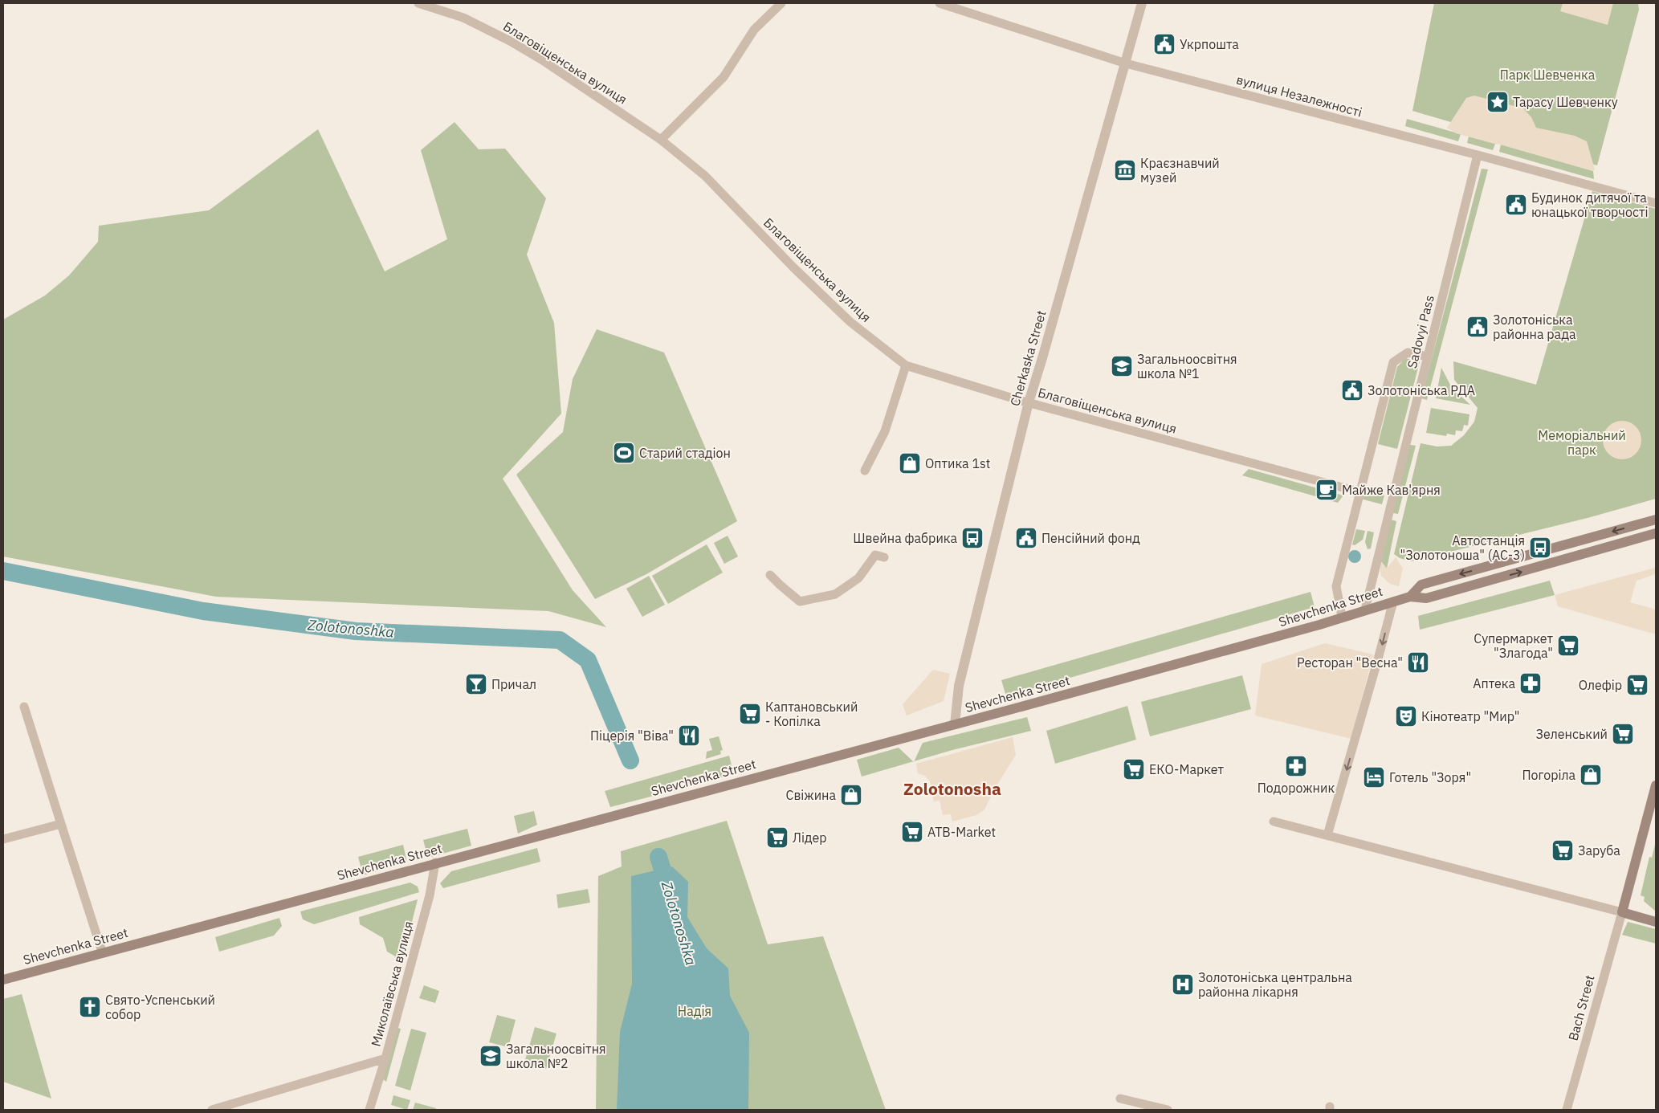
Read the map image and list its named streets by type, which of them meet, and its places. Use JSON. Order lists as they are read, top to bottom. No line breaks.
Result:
{"streets":{"main road":["Shevchenka Street"],"street":["Благовіщенська вулиця","вулиця Незалежності","Sadovyi Pass","Cherkaska Street","Миколаївська вулиця","Bach Street"]},"crossings":[["Благовіщенська вулиця","Cherkaska Street"],["вулиця Незалежності","Sadovyi Pass"],["вулиця Незалежності","Cherkaska Street"],["Sadovyi Pass","Shevchenka Street"],["Cherkaska Street","Shevchenka Street"],["Shevchenka Street","Миколаївська вулиця"]],"districts":["Zolotonosha"],"water":["Zolotonoshka"],"parks":["Парк Шевченка","Меморіальний парк","Надія"],"places":{"public building":["Укрпошта","Будинок дитячої та юнацької творчості","Золотоніська районна рада","Золотоніська РДА","Пенсійний фонд"],"place":["Тарасу Шевченку"],"museum":["Краєзнавчий музей"],"school or university":["Загальноосвітня школа №1","Загальноосвітня школа №2"],"sports":["Старий стадіон"],"shop":["Оптика 1st","Погоріла","Свіжина"],"cafe":["Майже Кав'ярня"],"bus stop":["Швейна фабрика","Автостанція \"Золотоноша\" (АС-3)"],"supermarket":["Супермаркет \"Злагода\"","Олефір","Каптановський - Копілка","Зеленський","ЕКО-Маркет","ATB-Market","Лідер","Заруба"],"restaurant":["Ресторан \"Весна\"","Піцерія \"Віва\""],"pharmacy":["Аптека","Подорожник"],"bar":["Причал"],"theatre":["Кінотеатр \"Мир\""],"hotel":["Готель \"Зоря\""],"hospital":["Золотоніська центральна районна лікарня"],"church":["Свято-Успенський собор"]}}
